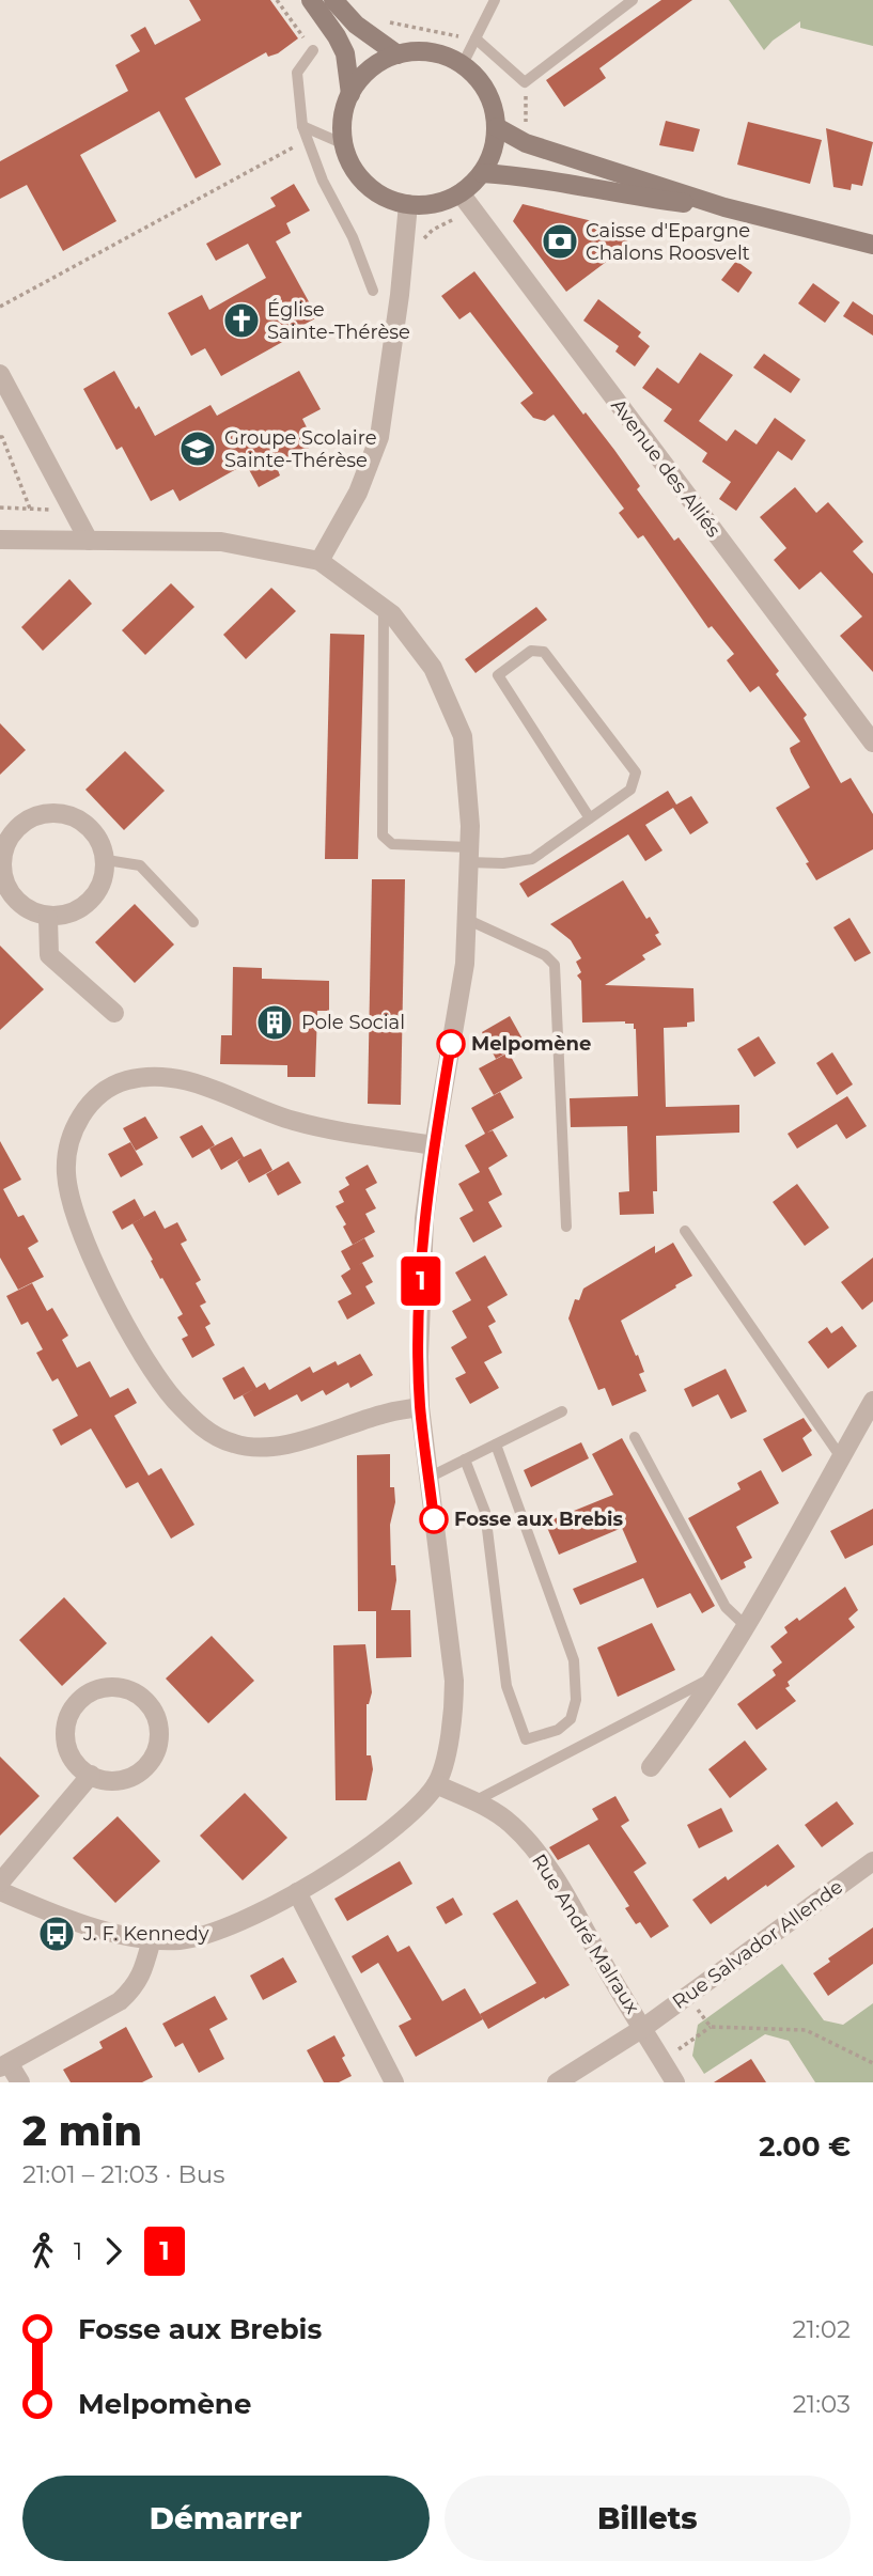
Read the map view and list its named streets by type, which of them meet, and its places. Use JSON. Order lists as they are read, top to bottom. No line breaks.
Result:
{"streets":{"street":["Avenue des Alliés","Rue André Malraux","Rue Salvador Allende"]},"crossings":[["Rue André Malraux","Rue Salvador Allende"]],"places":{"bank":["Caisse d'Epargne Chalons Roosvelt"],"church":["Église Sainte-Thérèse"],"school or university":["Groupe Scolaire Sainte-Thérèse"],"building":["Pole Social"],"other":["Melpomène","Fosse aux Brebis"],"bus stop":["J. F. Kennedy"]},"lines":["bus line 1"],"page":{"on_map":"1","heading":["2 min","21:01 – 21:03 · Bus","2.00 €"],"legs":["1","1"],"list":[{"name":"Fosse aux Brebis","value":"21:02"},{"name":"Melpomène","value":"21:03"}],"buttons":["Démarrer","Billets"]}}
